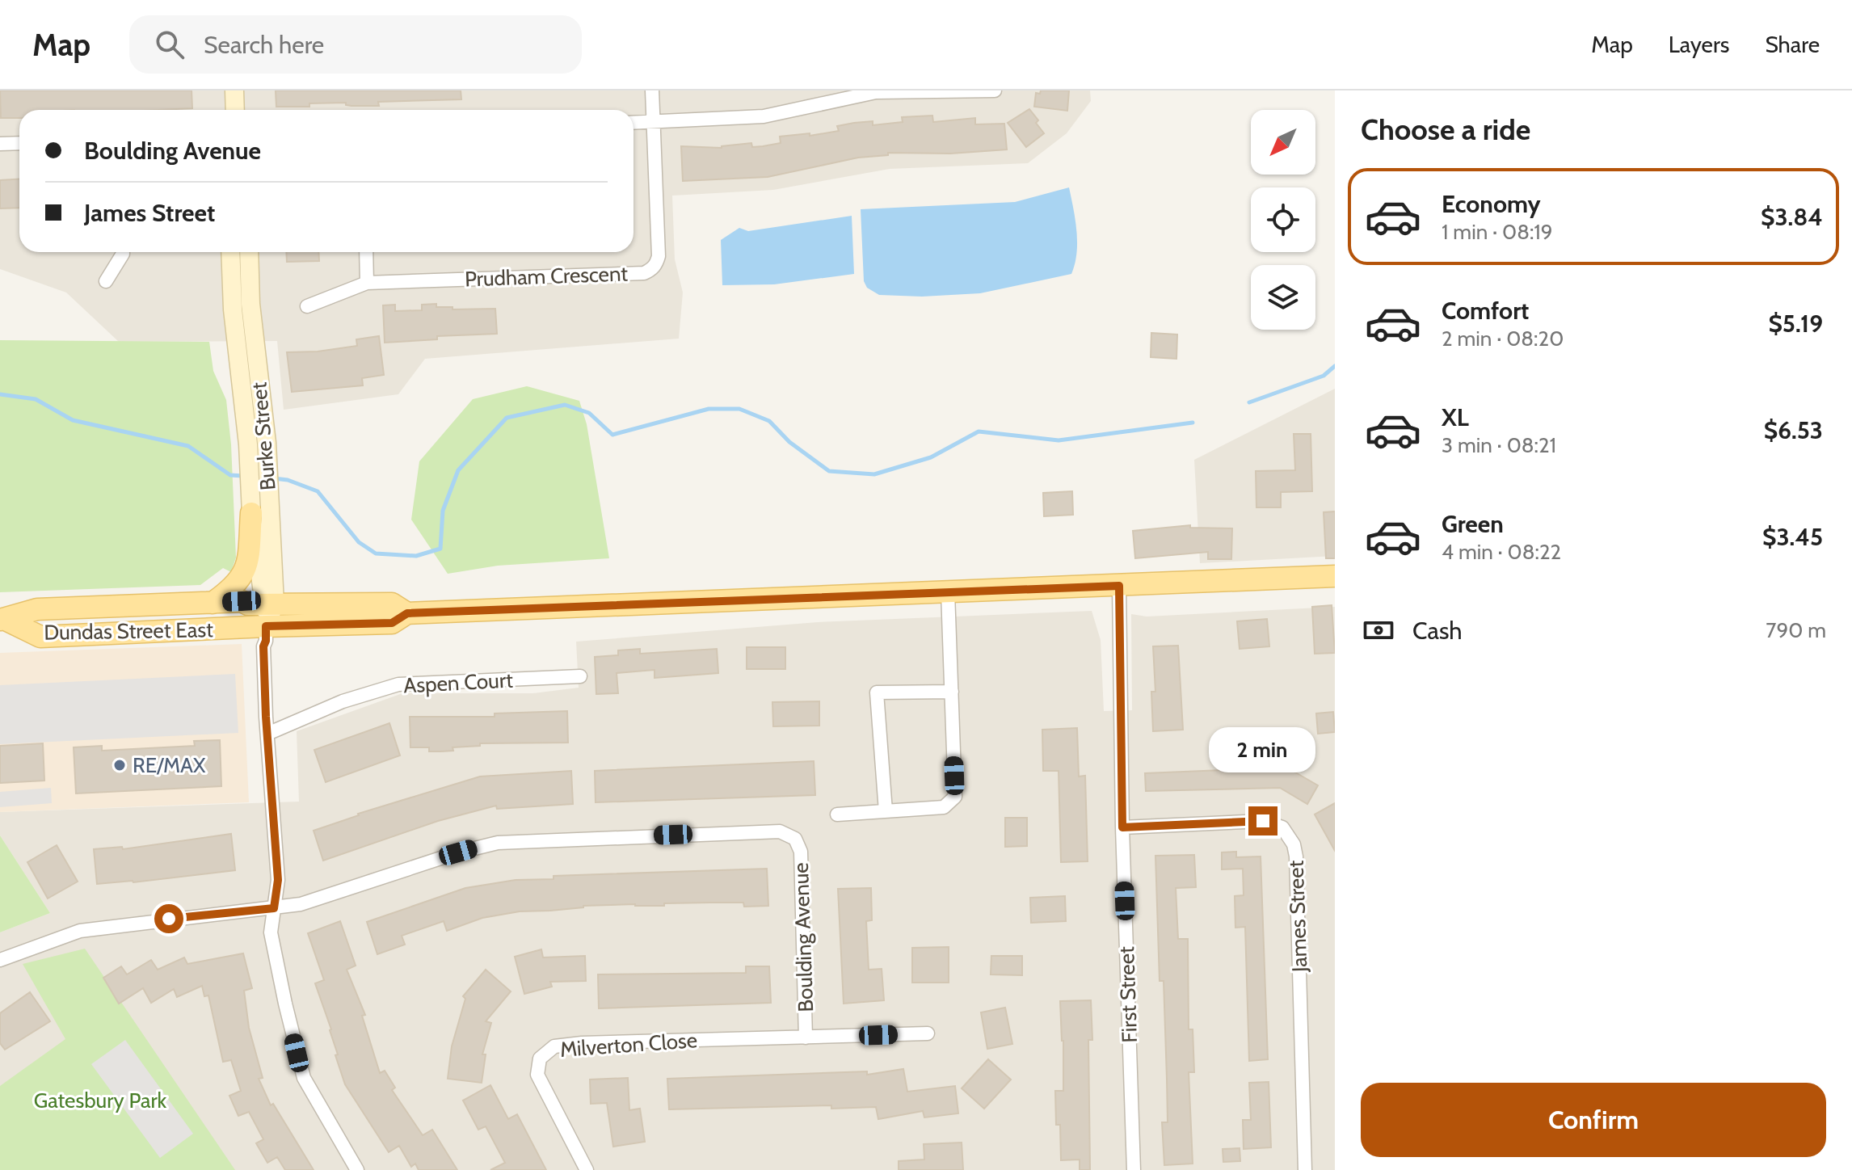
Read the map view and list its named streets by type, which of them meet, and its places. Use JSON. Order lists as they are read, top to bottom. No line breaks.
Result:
{"streets":{"main road":["Dundas Street East"],"street":["Prudham Crescent","Burke Street","Aspen Court","James Street","Boulding Avenue","First Street","Milverton Close"]},"crossings":[["Dundas Street East","First Street"],["James Street","First Street"],["Boulding Avenue","Milverton Close"]],"parks":["Gatesbury Park"],"places":["RE/MAX"],"north":"bottom left","page":{"header":"Map","search":"Search here","nav":["Map","Layers","Share"],"heading":"Choose a ride","banner":["Boulding Avenue","James Street"],"list":[{"name":"Economy","note":"1 min · 08:19","value":"$3.84"},{"name":"Comfort","note":"2 min · 08:20","value":"$5.19"},{"name":"XL","note":"3 min · 08:21","value":"$6.53"},{"name":"Green","note":"4 min · 08:22","value":"$3.45"}],"pay":["Cash","790 m"],"bubble":"2 min","buttons":"Confirm"}}
